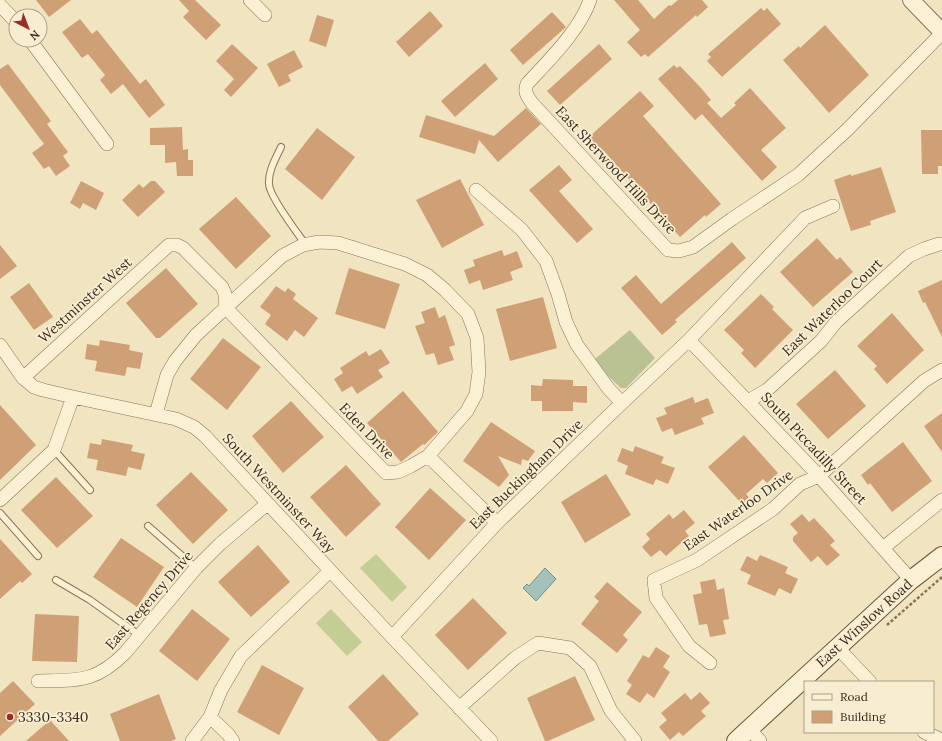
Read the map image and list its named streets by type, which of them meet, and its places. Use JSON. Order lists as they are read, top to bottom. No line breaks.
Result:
{"streets":{"main road":["East Winslow Road"],"street":["East Sherwood Hills Drive","Westminster West","East Waterloo Court","Eden Drive","South Piccadilly Street","East Buckingham Drive","South Westminster Way","East Waterloo Drive","East Regency Drive"]},"crossings":[["Westminster West","Eden Drive"],["Westminster West","South Westminster Way"],["East Waterloo Court","South Piccadilly Street"],["South Piccadilly Street","East Buckingham Drive"],["South Piccadilly Street","East Waterloo Drive"],["South Piccadilly Street","East Winslow Road"],["East Buckingham Drive","South Westminster Way"],["South Westminster Way","East Regency Drive"]],"places":["3330-3340"],"legend":["Road","Building"],"north":"bottom right"}
